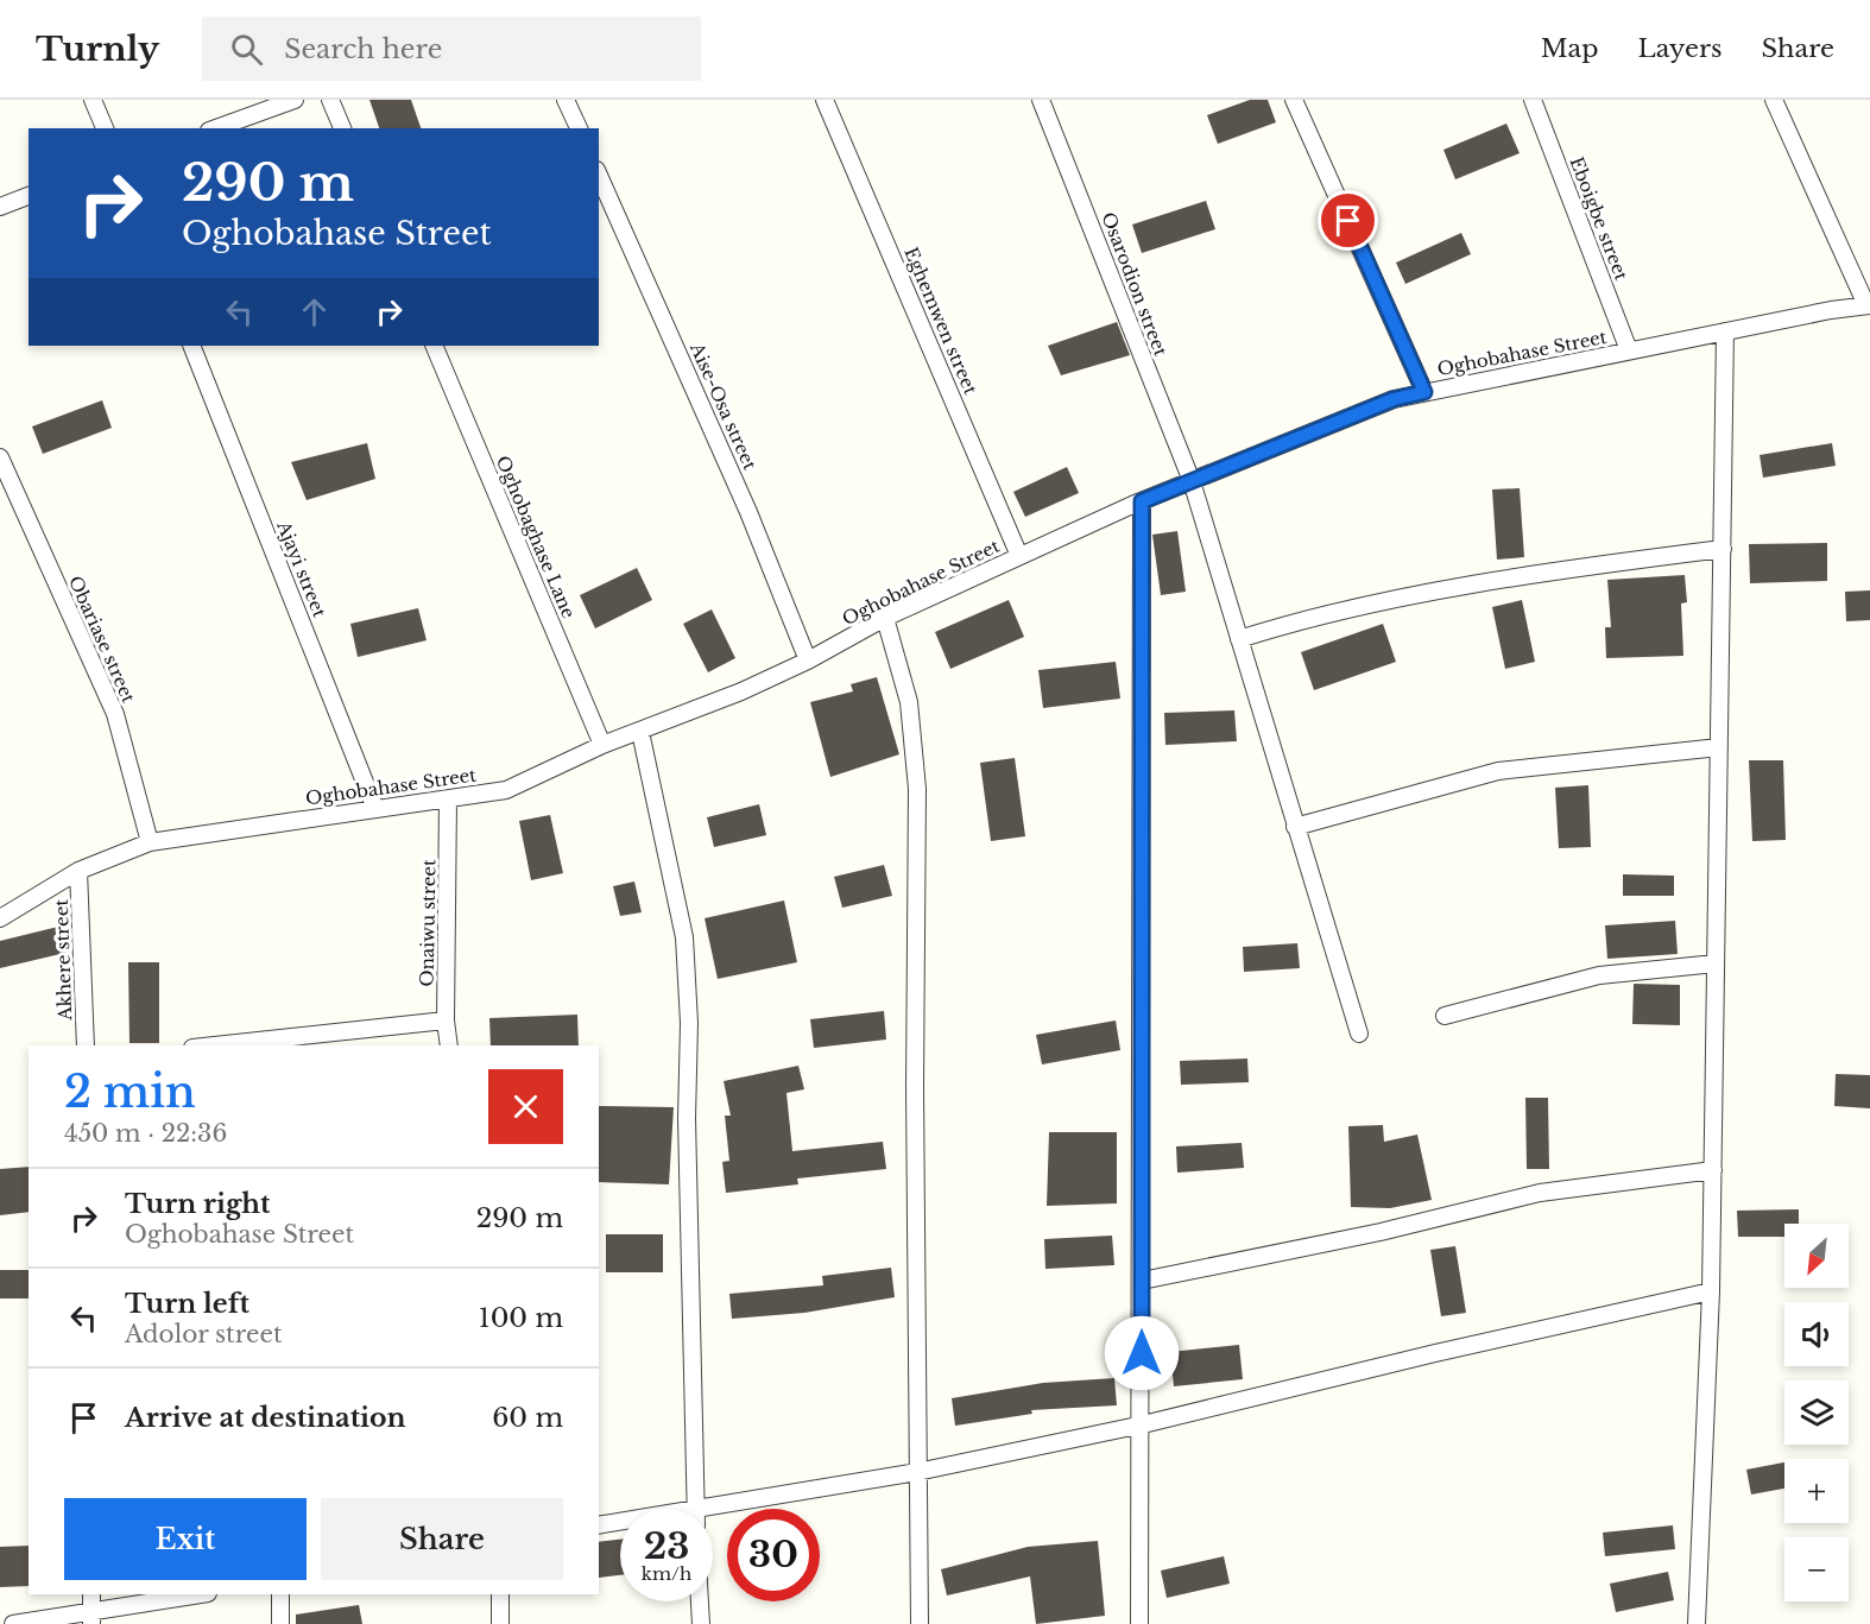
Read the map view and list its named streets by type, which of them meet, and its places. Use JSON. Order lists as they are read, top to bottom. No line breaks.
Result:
{"streets":{"street":["Eboigbe street","Osarodion street","Eghemwen street","Oghobahase Street","Aise-Osa street","Oghobaghase Lane","Ajayi street","Obariase street","Onaiwu street","Akhere street"]},"crossings":[["Eboigbe street","Oghobahase Street"],["Osarodion street","Oghobahase Street"],["Eghemwen street","Oghobahase Street"],["Oghobahase Street","Aise-Osa street"],["Oghobahase Street","Oghobaghase Lane"],["Oghobahase Street","Ajayi street"],["Oghobahase Street","Obariase street"],["Oghobahase Street","Onaiwu street"],["Oghobahase Street","Akhere street"]],"north":"bottom left","page":{"header":"Turnly","search":"Search here","nav":["Map","Layers","Share"],"turn":["290 m","Oghobahase Street"],"heading":["2 min","450 m · 22:36"],"list":[{"name":"Turn right","note":"Oghobahase Street","value":"290 m"},{"name":"Turn left","note":"Adolor street","value":"100 m"},{"name":"Arrive at destination","value":"60 m"}],"map_buttons":["+","−"],"buttons":["Exit","Share"],"speed":"23 km/h","limit":"30"}}
